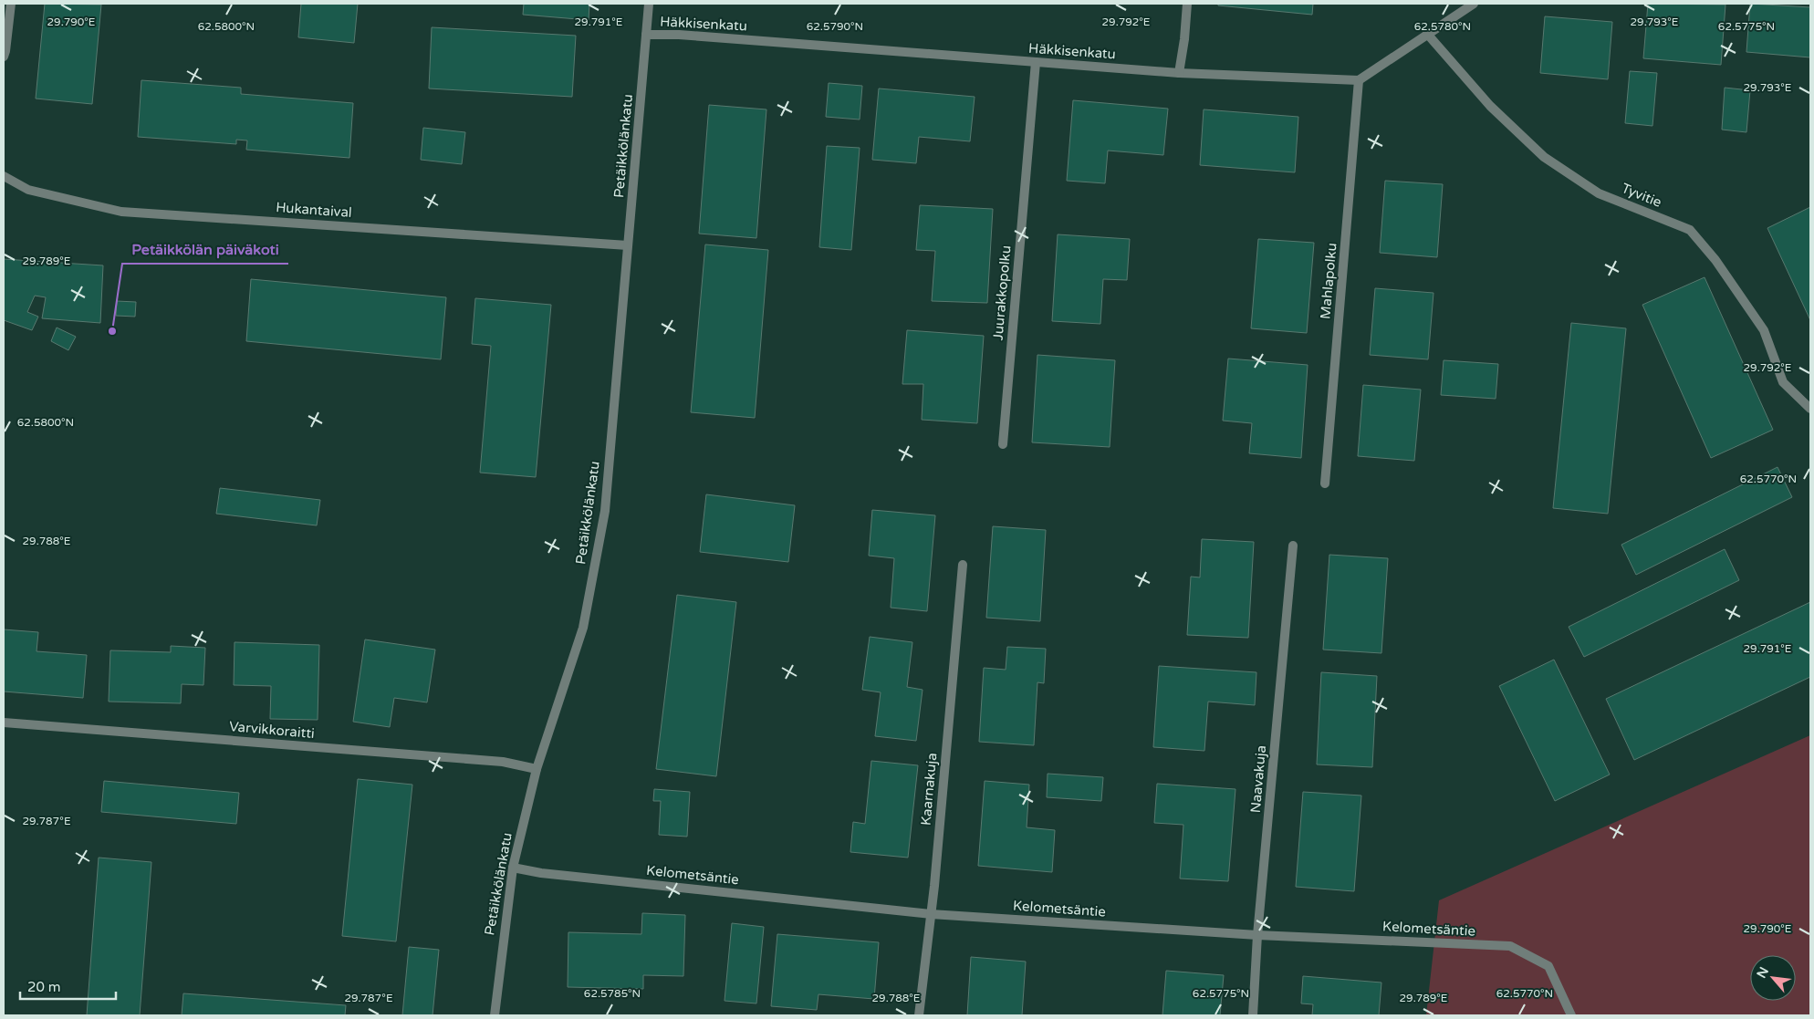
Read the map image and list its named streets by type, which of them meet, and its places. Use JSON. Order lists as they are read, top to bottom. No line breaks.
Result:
{"streets":{"street":["Häkkisenkatu","Petäikkölänkatu","Tyvitie","Hukantaival","Mahlapolku","Juurakkopolku","Varvikkoraitti","Naavakuja","Kaarnakuja","Kelometsäntie"]},"crossings":[["Häkkisenkatu","Petäikkölänkatu"],["Häkkisenkatu","Mahlapolku"],["Häkkisenkatu","Juurakkopolku"],["Petäikkölänkatu","Hukantaival"],["Petäikkölänkatu","Varvikkoraitti"],["Petäikkölänkatu","Kelometsäntie"],["Naavakuja","Kelometsäntie"],["Kaarnakuja","Kelometsäntie"]],"places":["Petäikkölän päiväkoti"],"scale_bar":"20 m","north":"top left","coordinates":["29.790°E","29.791°E","29.792°E","29.793°E","62.5800°N","62.5790°N","62.5780°N","62.5775°N","29.789°E","62.5770°N","29.788°E","29.787°E","62.5785°N"]}
